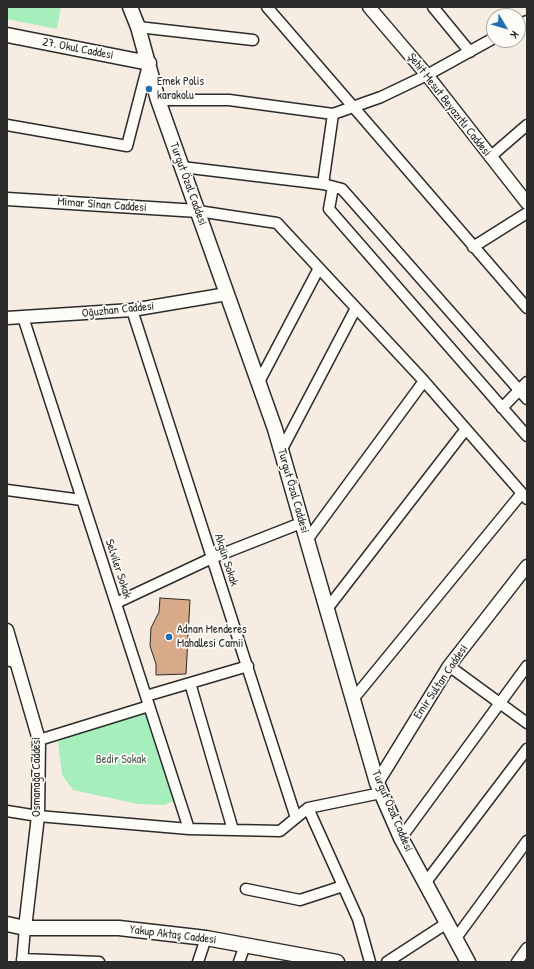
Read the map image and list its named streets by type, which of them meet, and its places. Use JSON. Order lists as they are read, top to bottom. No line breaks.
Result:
{"streets":{"main road":["27. Okul Caddesi","Turgut Özal Caddesi","Yakup Aktaş Caddesi"],"street":["Şehit Mesut Beyazıtlı Caddesi","Mimar Sinan Caddesi","Oğuzhan Caddesi","Akgün Sokak","Selviler Sokak","Emir Sultan Caddesi","Osmanağa Caddesi"]},"crossings":[["27. Okul Caddesi","Turgut Özal Caddesi"],["Turgut Özal Caddesi","Mimar Sinan Caddesi"],["Turgut Özal Caddesi","Oğuzhan Caddesi"],["Turgut Özal Caddesi","Emir Sultan Caddesi"],["Oğuzhan Caddesi","Akgün Sokak"],["Oğuzhan Caddesi","Selviler Sokak"],["Osmanağa Caddesi","Yakup Aktaş Caddesi"]],"parks":["Bedir Sokak"],"places":["Emek Polis karakolu","Adnan Menderes Mahallesi Camii"],"north":"bottom right"}
